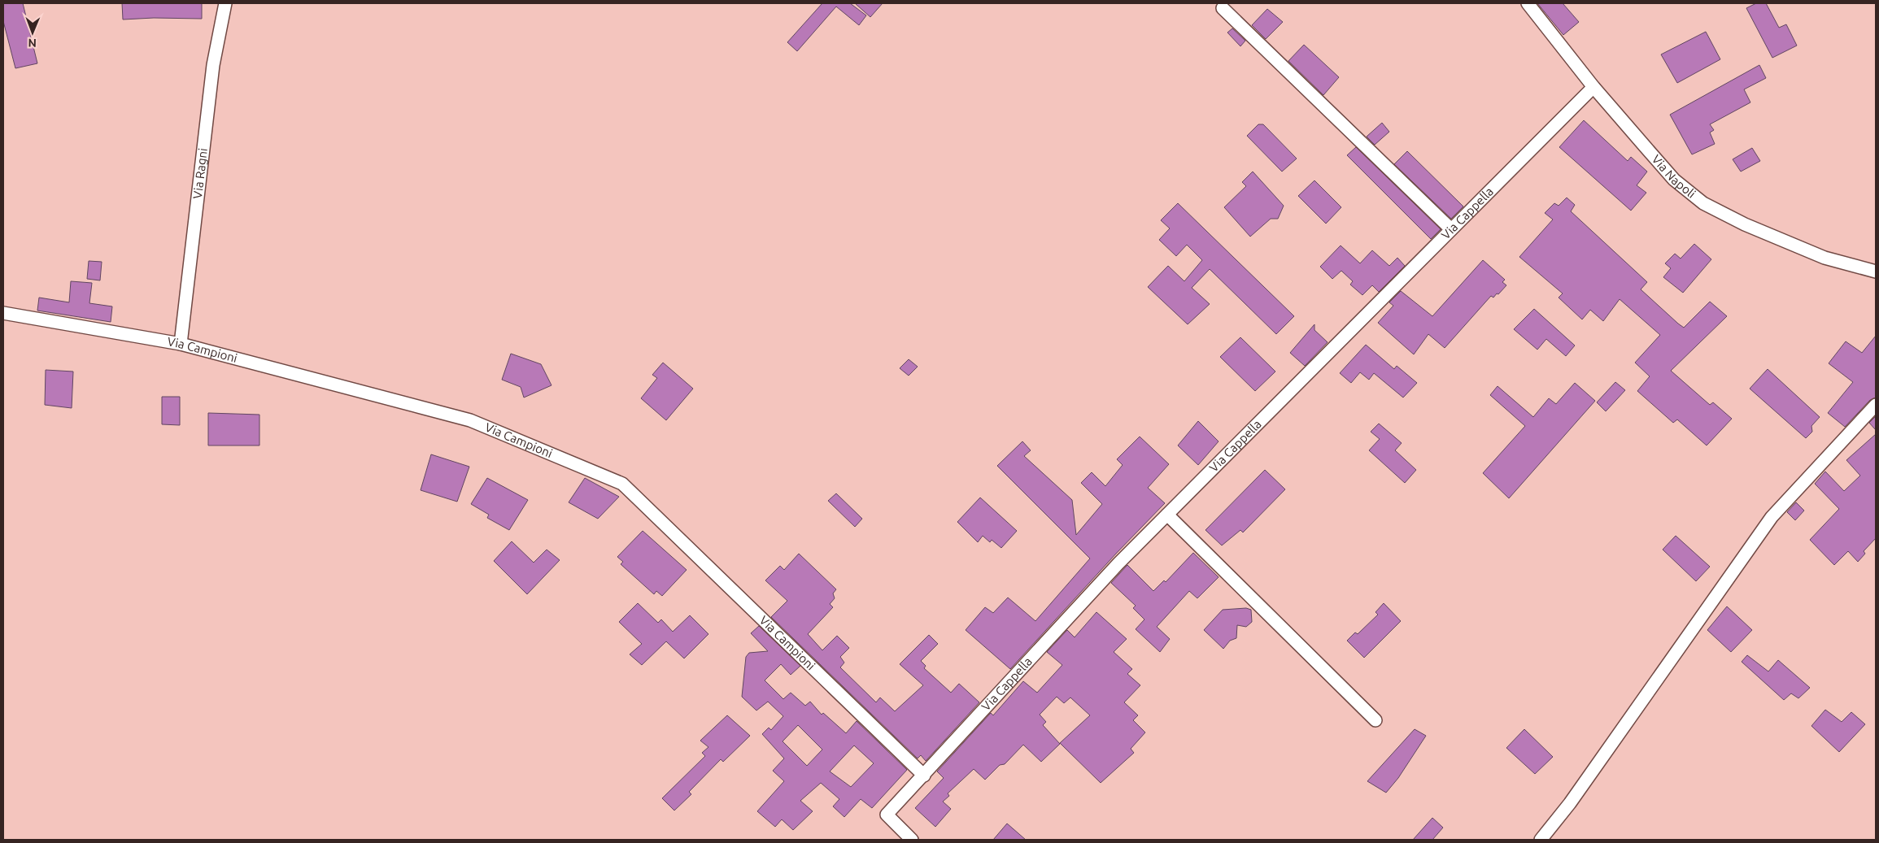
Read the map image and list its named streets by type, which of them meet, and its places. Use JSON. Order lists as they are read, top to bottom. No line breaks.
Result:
{"streets":{"street":["Via Ragni","Via Napoli","Via Cappella","Via Campioni"]},"crossings":[["Via Ragni","Via Campioni"],["Via Napoli","Via Cappella"],["Via Cappella","Via Campioni"]],"north":"bottom"}
